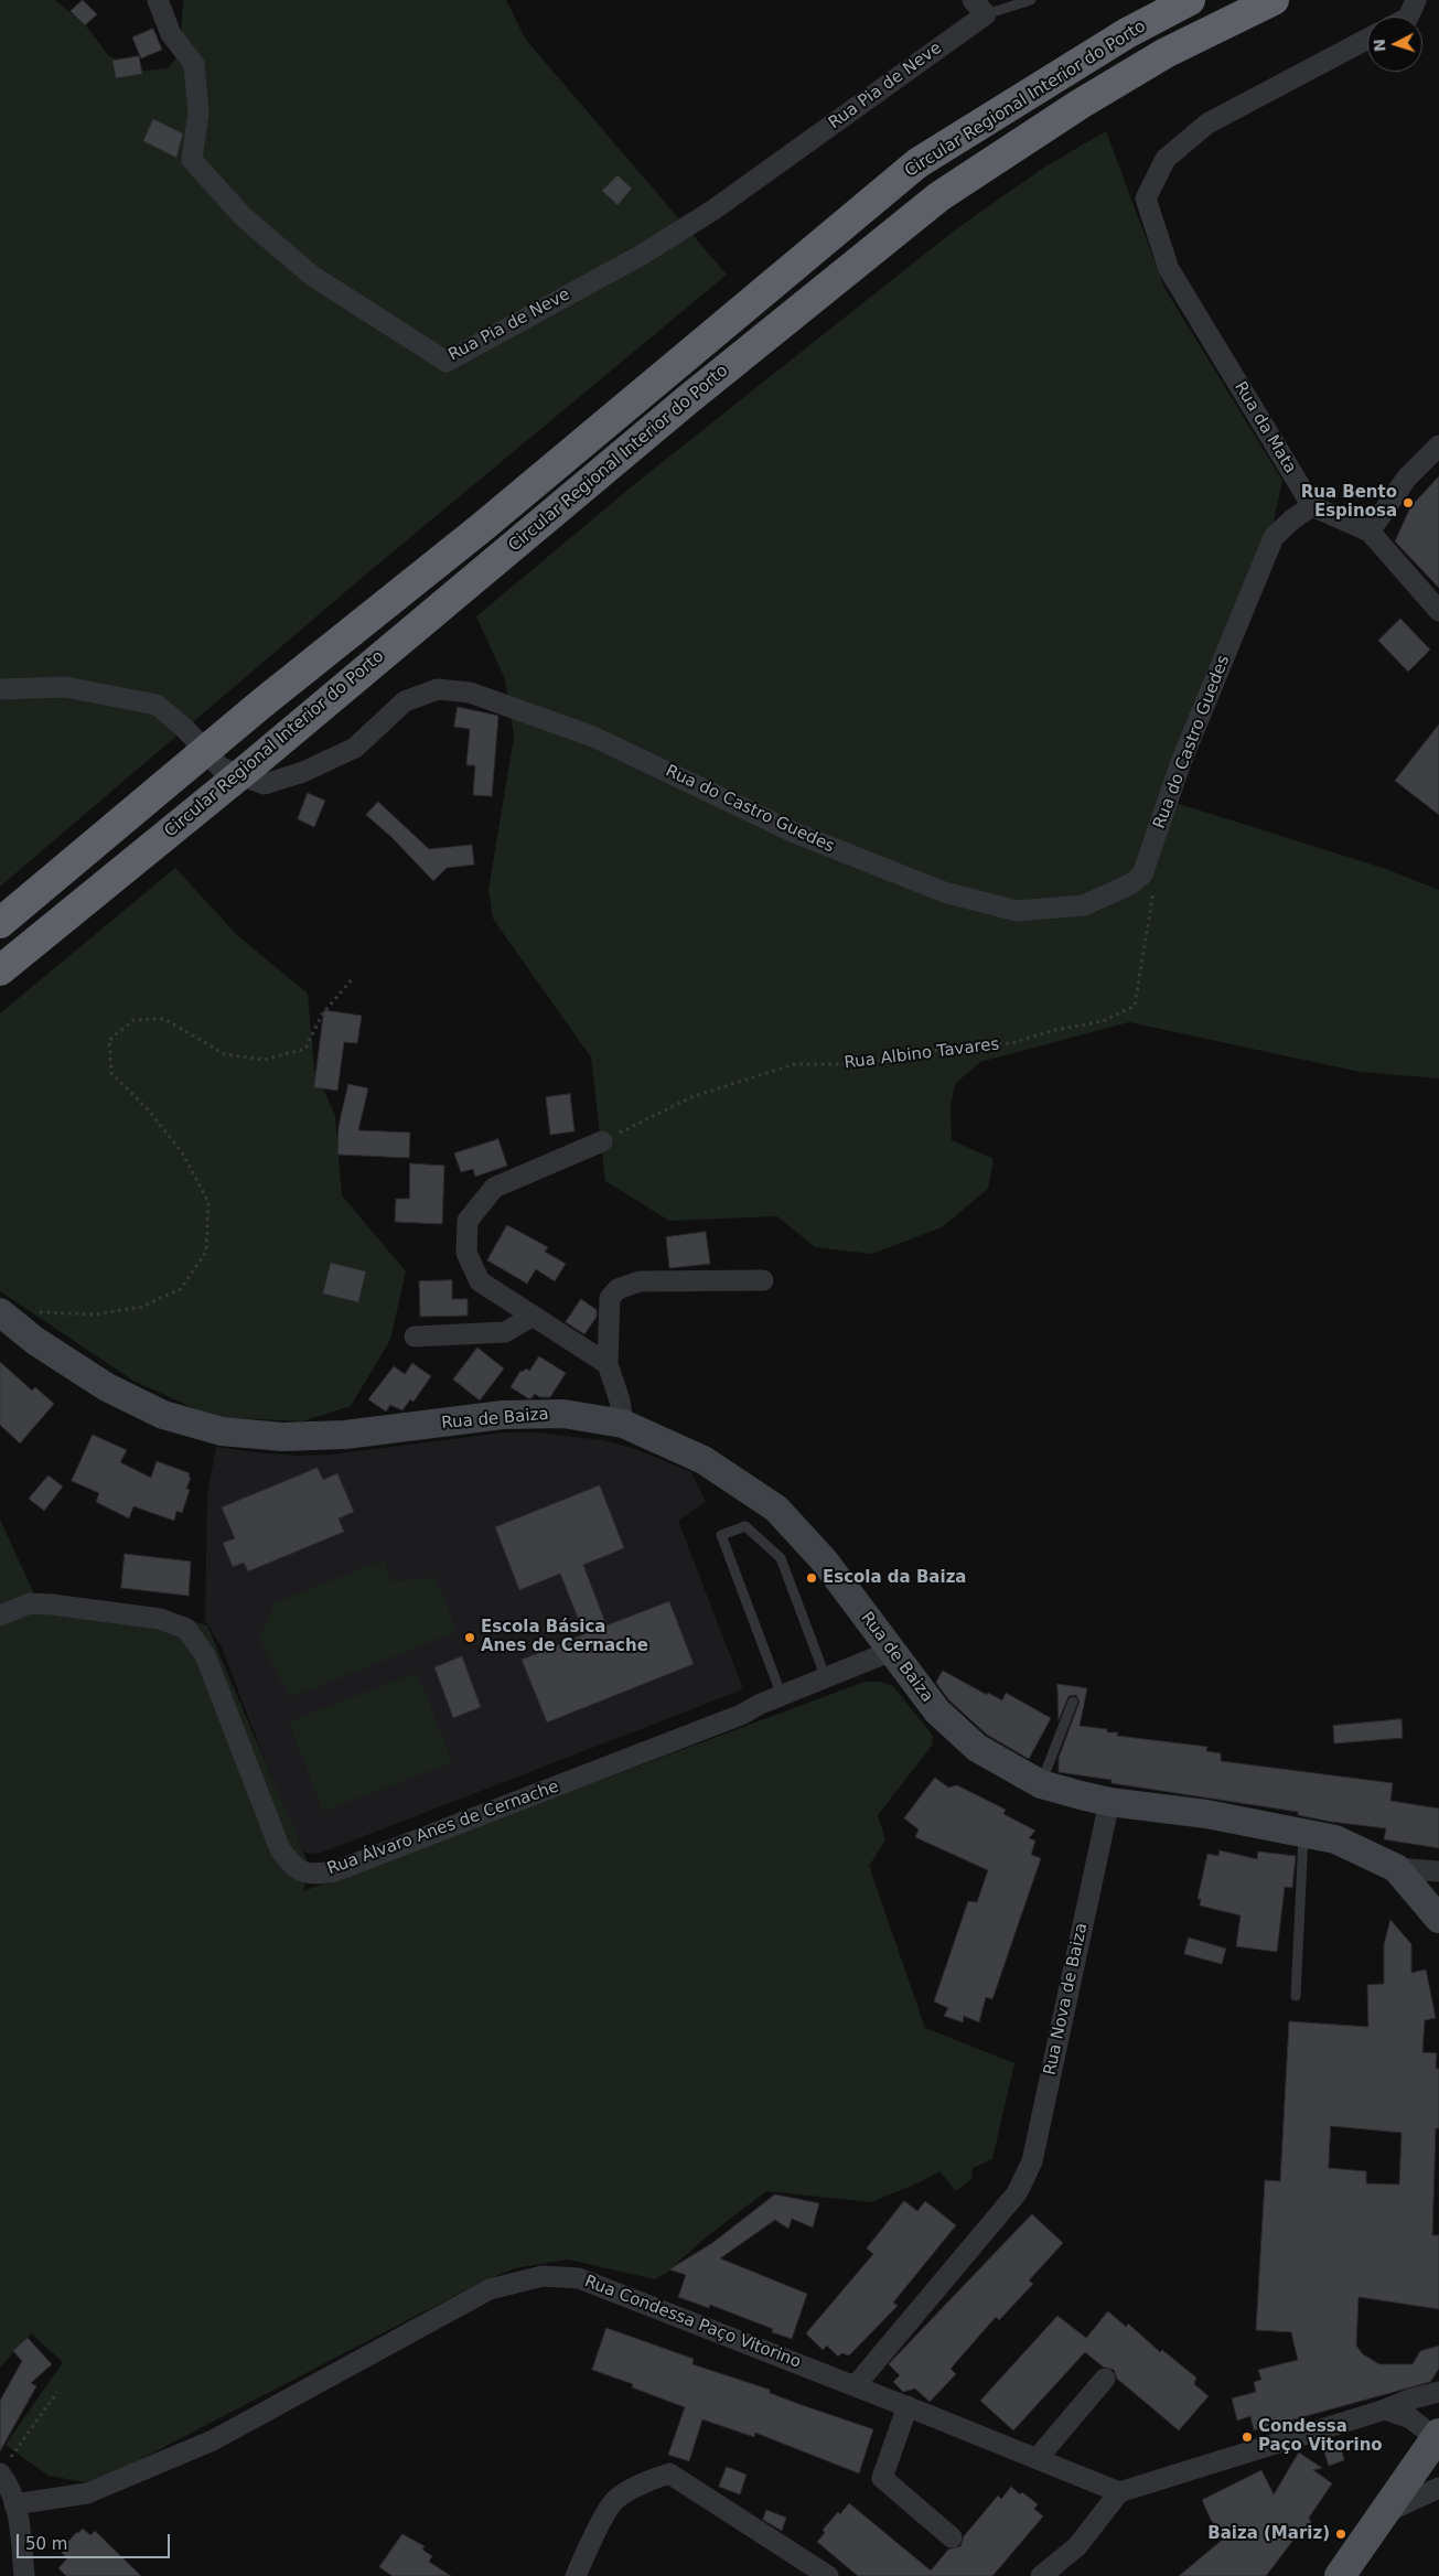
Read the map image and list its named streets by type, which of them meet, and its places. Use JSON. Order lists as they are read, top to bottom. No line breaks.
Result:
{"streets":{"highway":["Circular Regional Interior do Porto"],"street":["Rua Pia de Neve","Rua da Mata","Rua do Castro Guedes","Rua de Baiza","Rua Álvaro Anes de Cernache","Rua Nova de Baiza","Rua Condessa Paço Vitorino"],"path":["Rua Albino Tavares"]},"crossings":[["Rua da Mata","Rua do Castro Guedes"],["Rua do Castro Guedes","Rua Albino Tavares"],["Rua de Baiza","Rua Álvaro Anes de Cernache"],["Rua de Baiza","Rua Nova de Baiza"],["Rua Nova de Baiza","Rua Condessa Paço Vitorino"]],"places":["Rua Bento Espinosa","Escola da Baiza","Escola Básica Anes de Cernache","Condessa Paço Vitorino","Baiza (Mariz)"],"scale_bar":"50 m","north":"left"}
